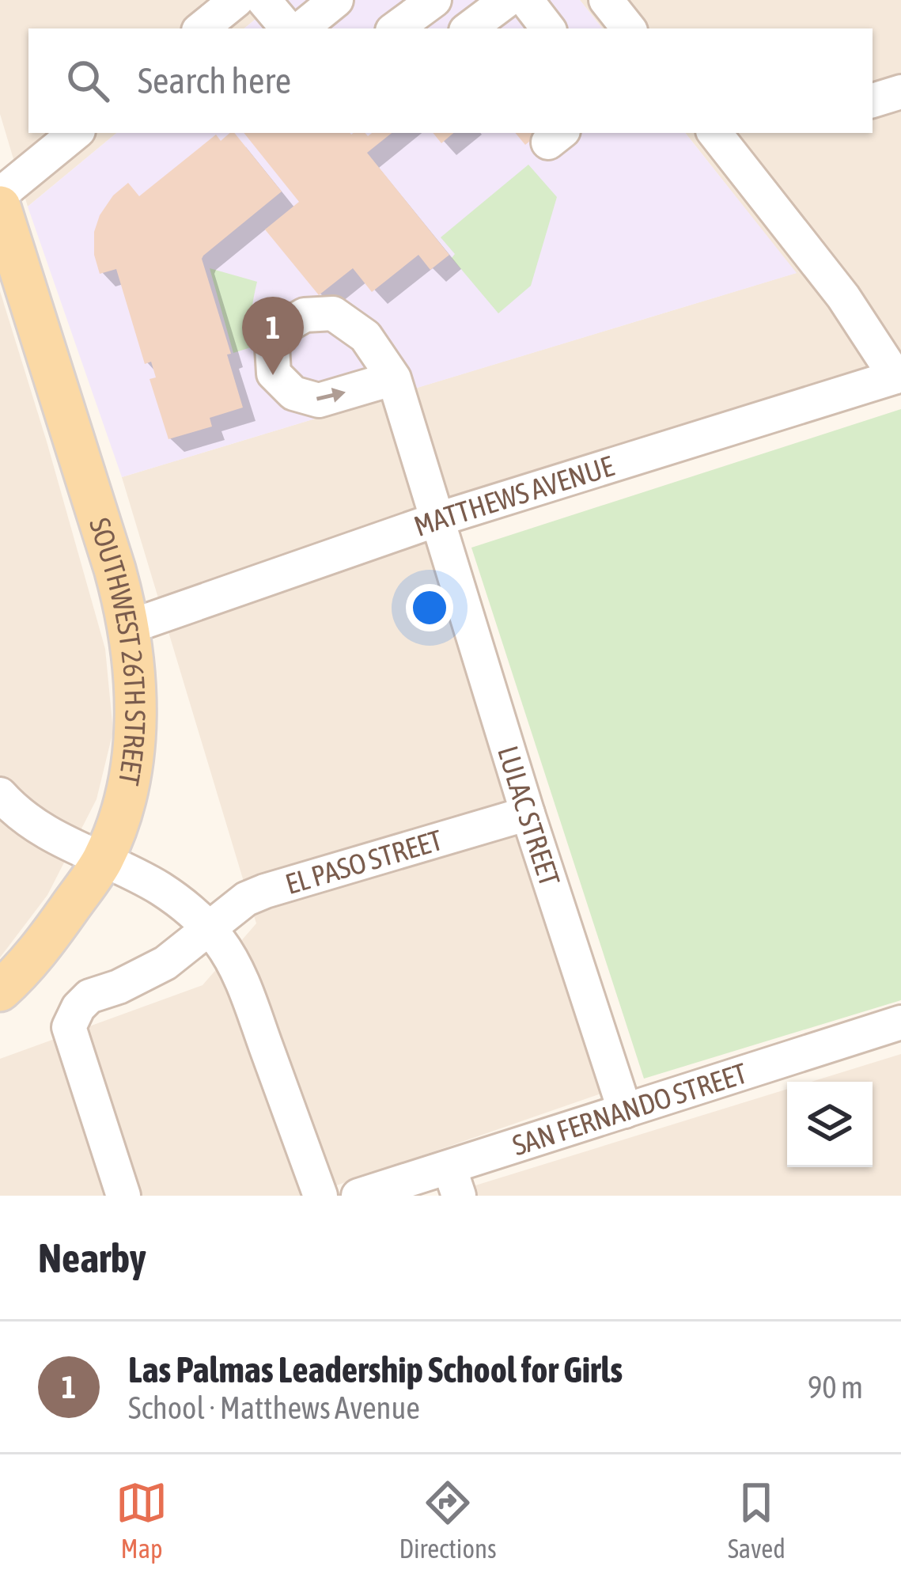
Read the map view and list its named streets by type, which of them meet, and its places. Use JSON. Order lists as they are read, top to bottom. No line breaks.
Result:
{"streets":{"main road":["SOUTHWEST 26TH STREET"],"street":["MATTHEWS AVENUE","LULAC STREET","EL PASO STREET","SAN FERNANDO STREET"]},"crossings":[["MATTHEWS AVENUE","SOUTHWEST 26TH STREET"],["MATTHEWS AVENUE","LULAC STREET"],["LULAC STREET","EL PASO STREET"],["LULAC STREET","SAN FERNANDO STREET"]],"page":{"search":"Search here","pins":"1","heading":"Nearby","list":[{"mark":"1","name":"Las Palmas Leadership School for Girls","note":"School · Matthews Avenue","value":"90 m"}],"nav":["Map","Directions","Saved"]}}
